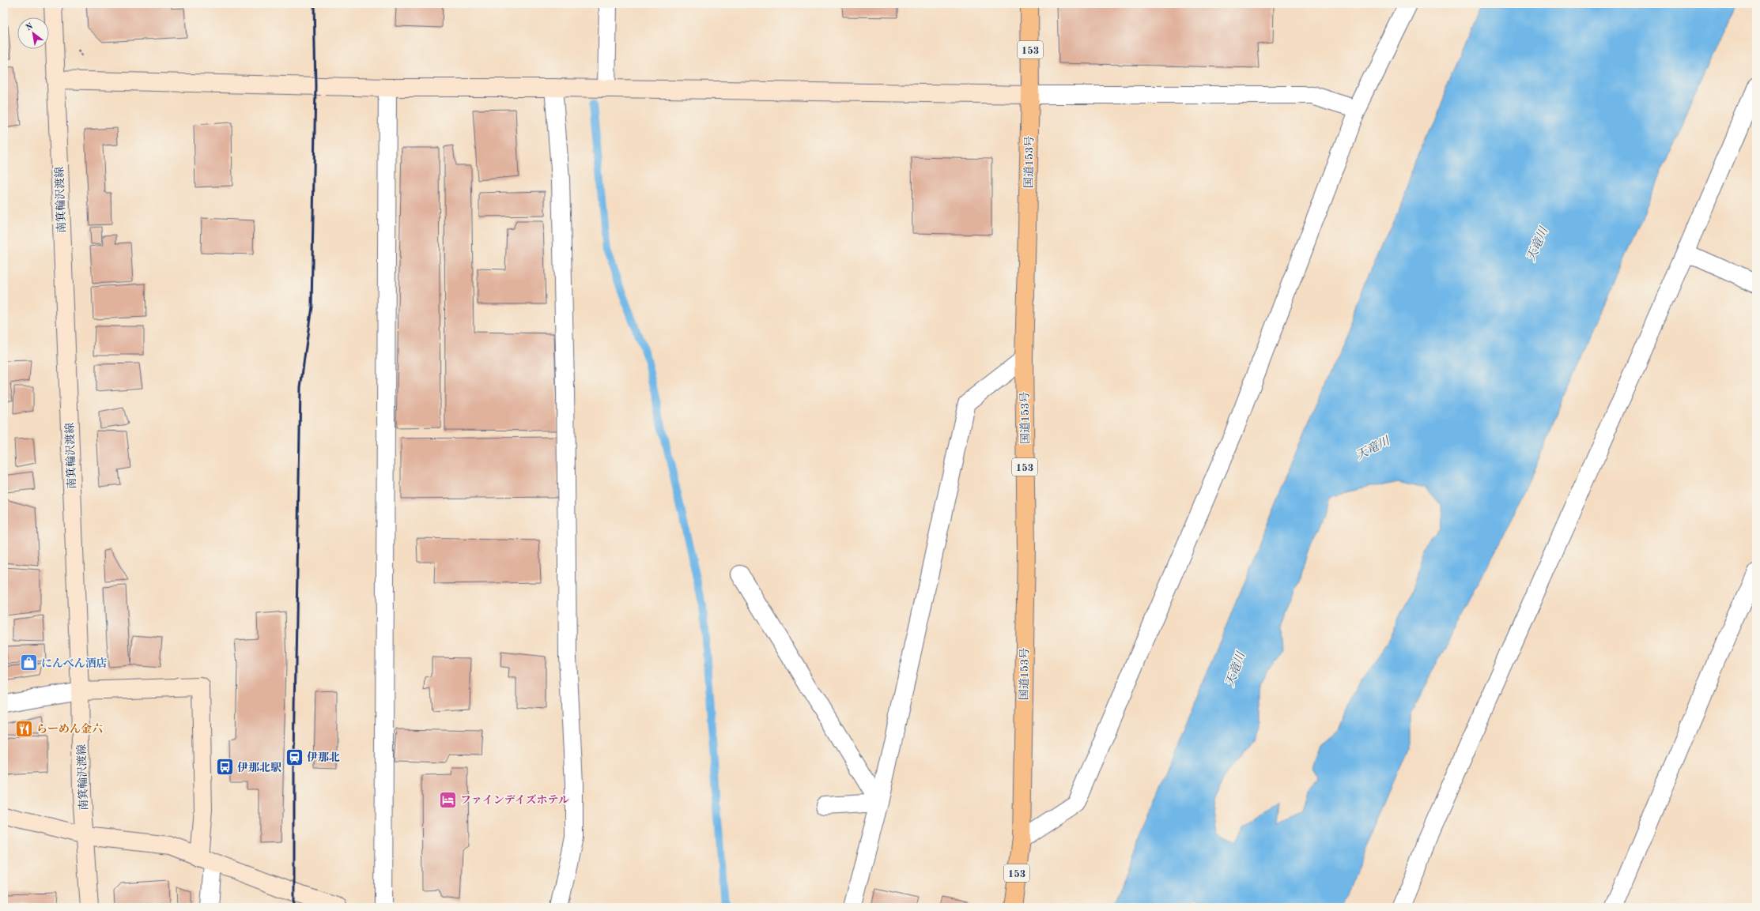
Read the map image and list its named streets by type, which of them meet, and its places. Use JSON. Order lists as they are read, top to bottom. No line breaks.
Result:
{"streets":{"highway":["153","国道153号"],"street":["南箕輪沢渡線"]},"water":["天竜川"],"places":{"shop":["にんべん酒店"],"restaurant":["らーめん金六"],"station":["伊那北"],"bus stop":["伊那北駅"],"hotel":["ファインデイズホテル"]},"north":"top left"}
